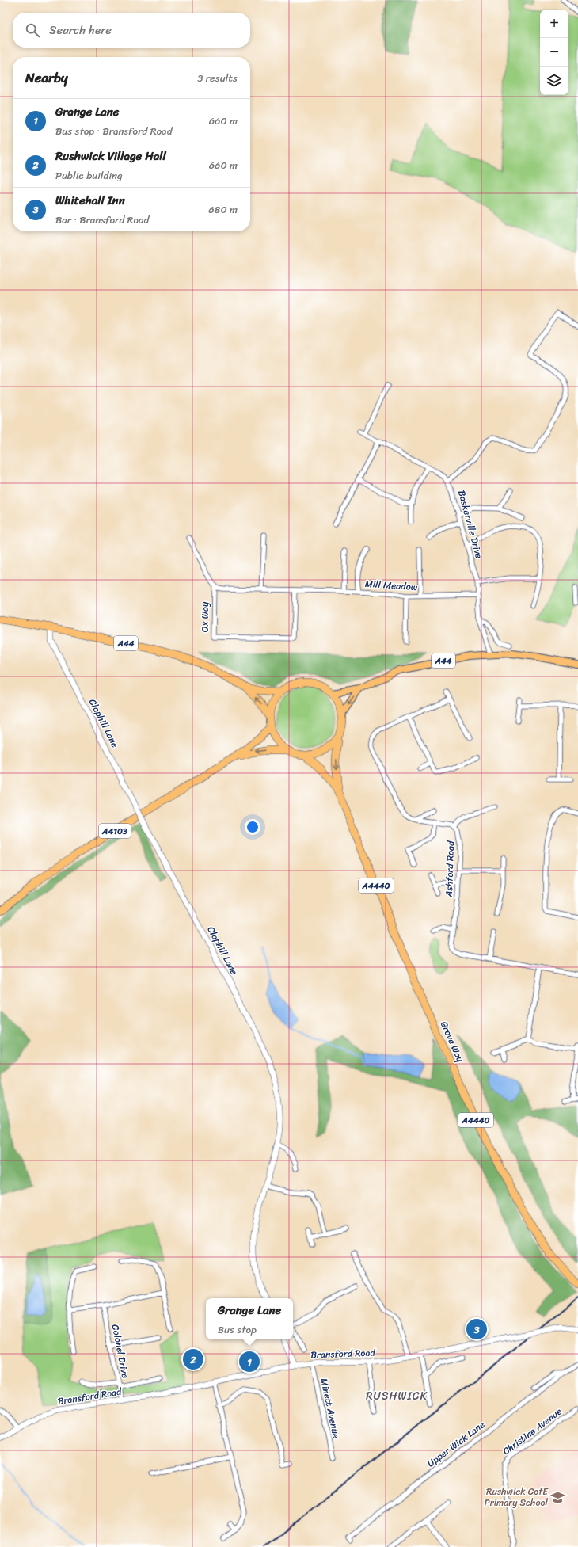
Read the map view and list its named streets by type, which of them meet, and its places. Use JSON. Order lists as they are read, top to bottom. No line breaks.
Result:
{"streets":{"highway":["A44","A4103","A4440","Grove Way"],"street":["Baskerville Drive","Mill Meadow","Ox Way","Claphill Lane","Ashford Road","Colonel Drive","Bransford Road","Minett Avenue","Christine Avenue","Upper Wick Lane"]},"crossings":[["Baskerville Drive","Mill Meadow"],["Baskerville Drive","A44"],["A44","Claphill Lane"],["A44","A4103"],["A44","Grove Way"],["A4103","Grove Way"],["Colonel Drive","Bransford Road"],["Bransford Road","Minett Avenue"]],"districts":["RUSHWICK"],"places":{"school or university":["Rushwick CofE Primary School"]},"page":{"map_buttons":["+","−"],"search":"Search here","heading":["Nearby","3 results"],"list":[{"mark":"1","name":"Grange Lane","note":"Bus stop · Bransford Road","value":"660 m"},{"mark":"2","name":"Rushwick Village Hall","note":"Public building","value":"660 m"},{"mark":"3","name":"Whitehall Inn","note":"Bar · Bransford Road","value":"680 m"}],"popup":["Grange Lane","Bus stop"],"pins":["3","2","1"]}}
